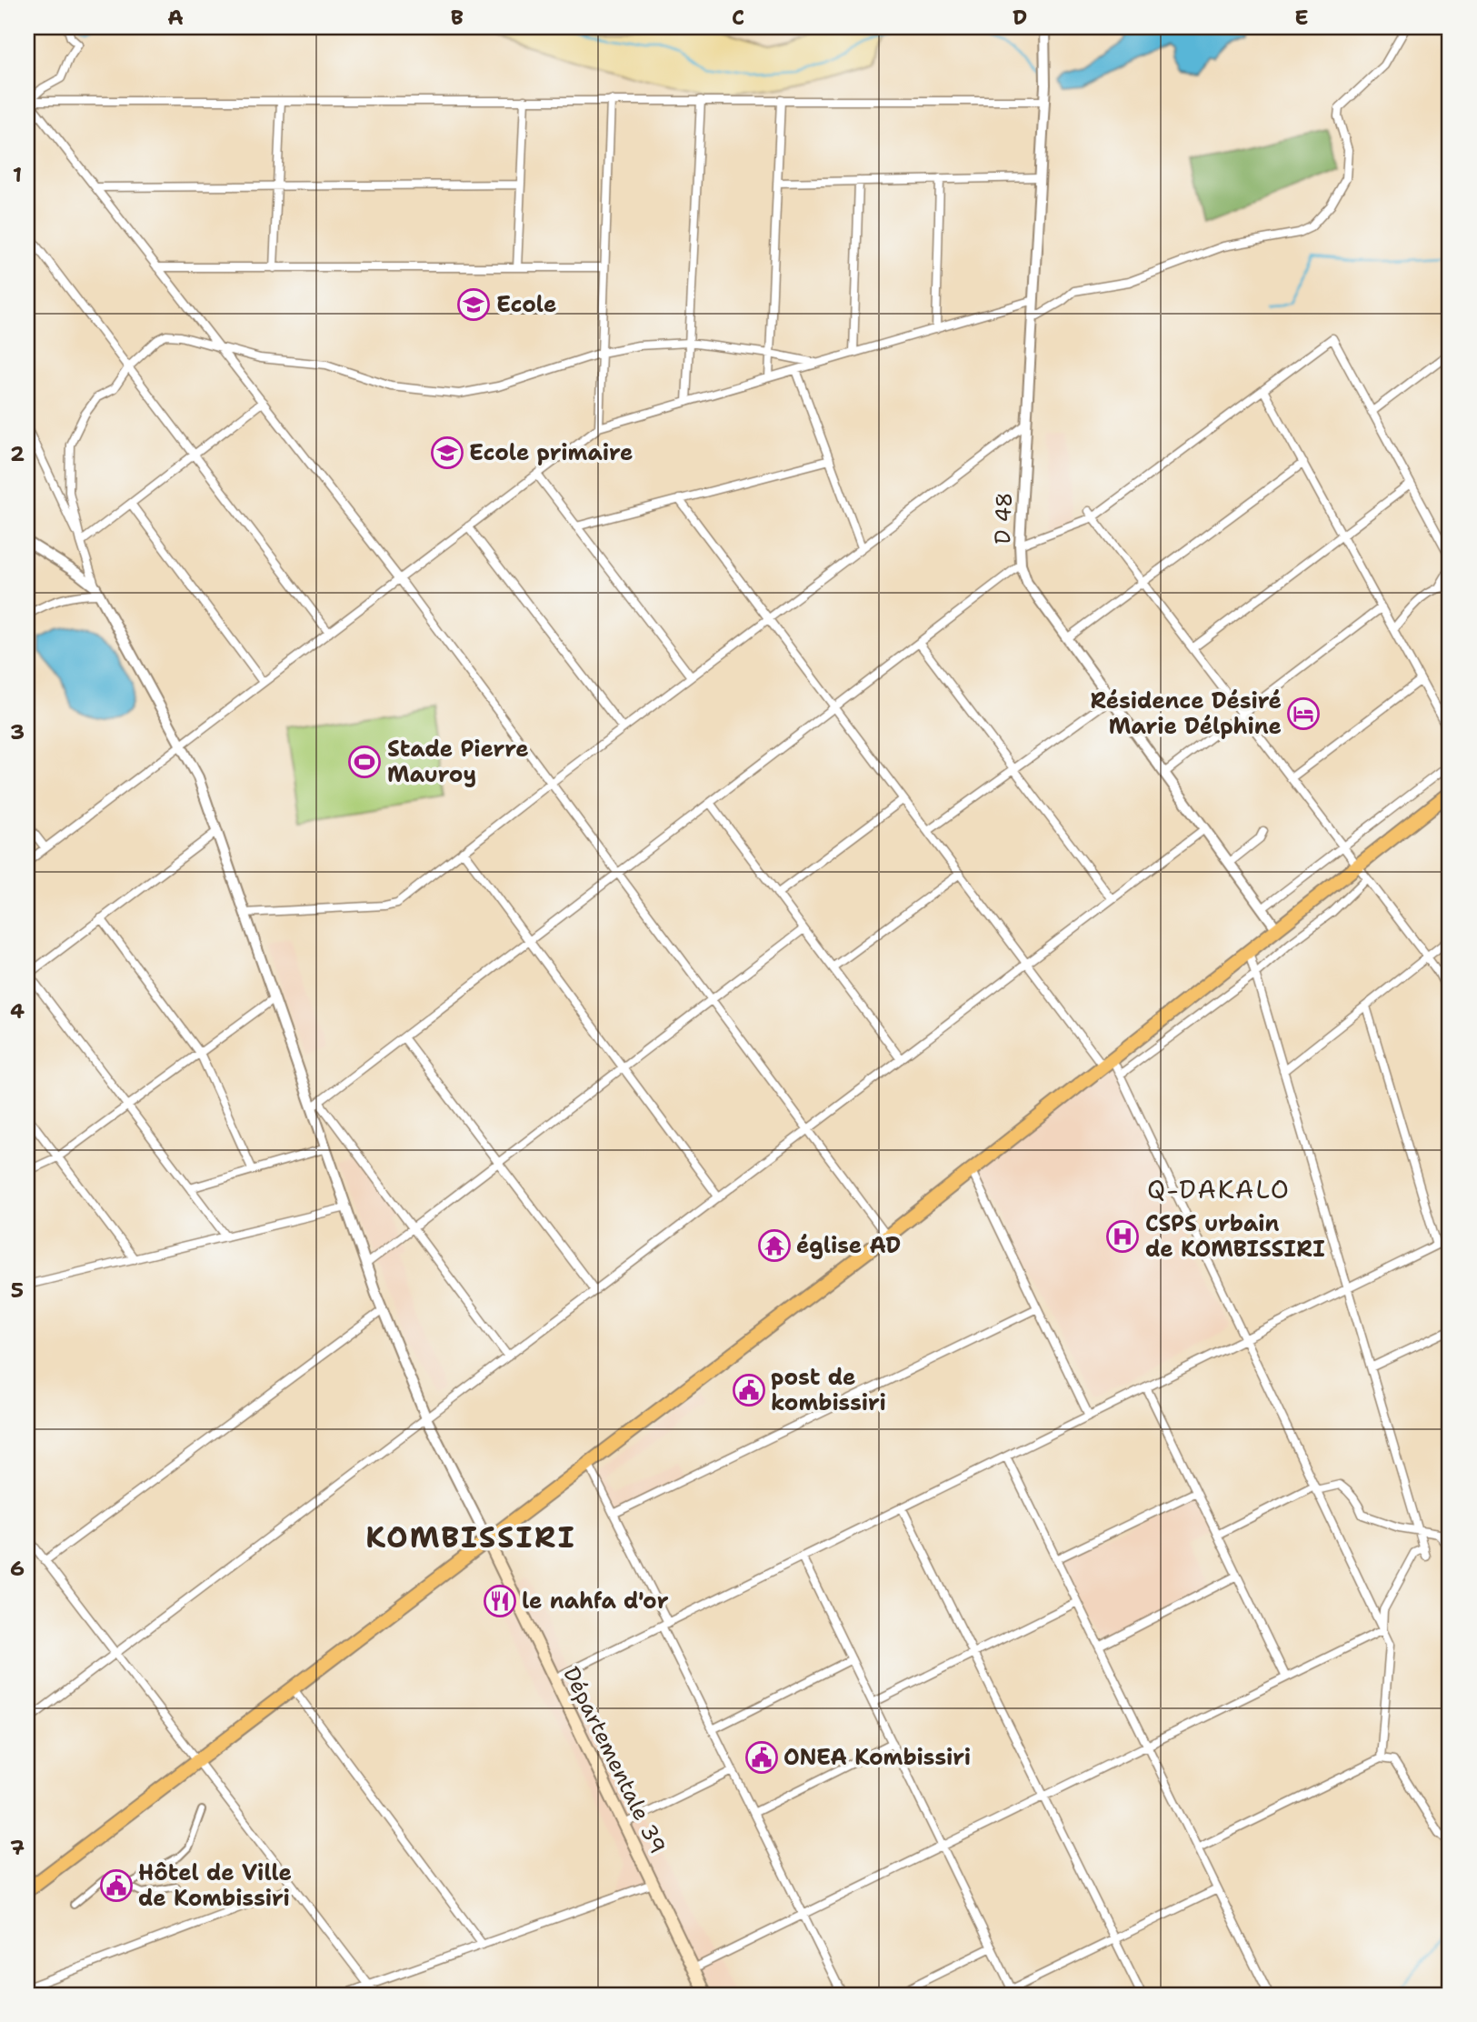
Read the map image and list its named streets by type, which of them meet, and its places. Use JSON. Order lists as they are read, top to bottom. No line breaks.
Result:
{"streets":{"main road":["Départementale 39"],"street":["D 48"]},"districts":["Q-DAKALO","KOMBISSIRI"],"places":{"school or university":["Ecole","Ecole primaire"],"hotel":["Résidence Désiré Marie Délphine"],"sports":["Stade Pierre Mauroy"],"hospital":["CSPS urbain de KOMBISSIRI"],"temple":["église AD"],"public building":["post de kombissiri","ONEA Kombissiri","Hôtel de Ville de Kombissiri"],"restaurant":["le nahfa d'or"]},"grid":{"columns":["A","B","C","D","E"],"rows":["1","2","3","4","5","6","7"]}}
